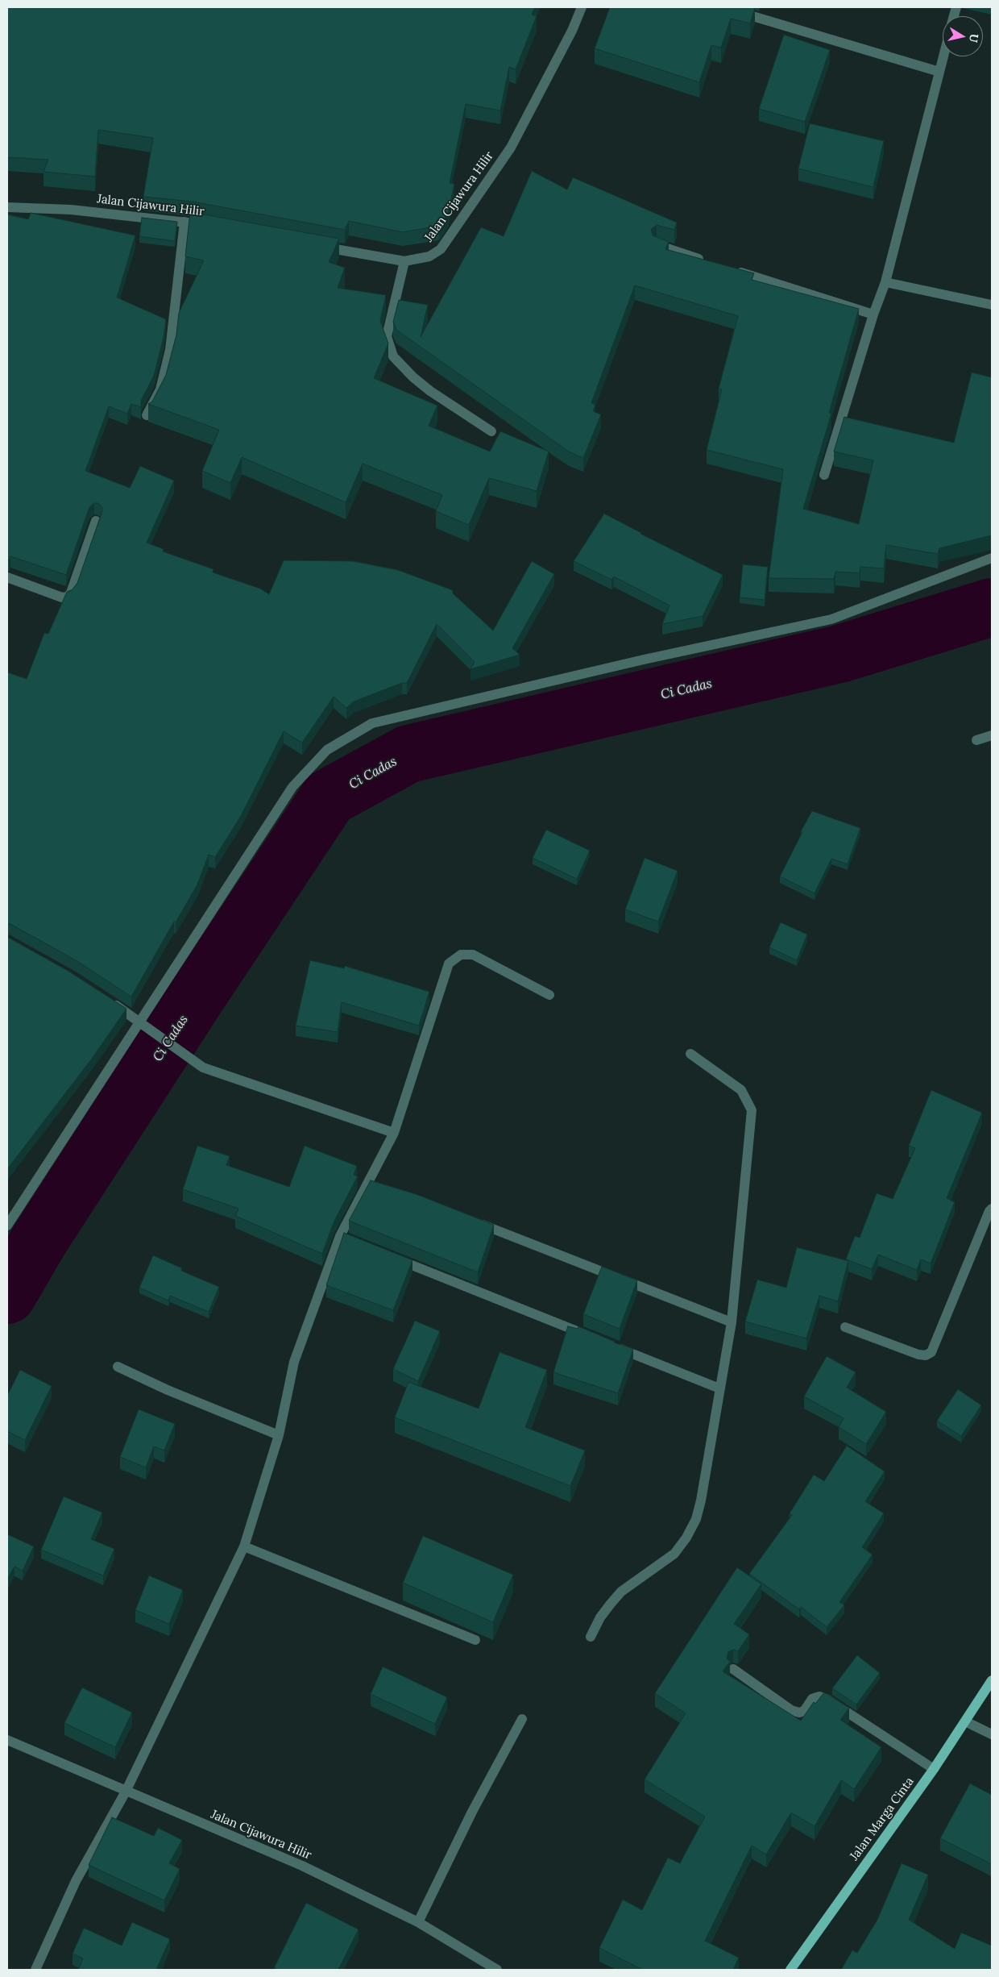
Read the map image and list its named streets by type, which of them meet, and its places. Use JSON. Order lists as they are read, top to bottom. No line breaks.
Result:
{"streets":{"main road":["Jalan Marga Cinta"],"street":["Jalan Cijawura Hilir"]},"water":["Ci Cadas"],"north":"right"}
